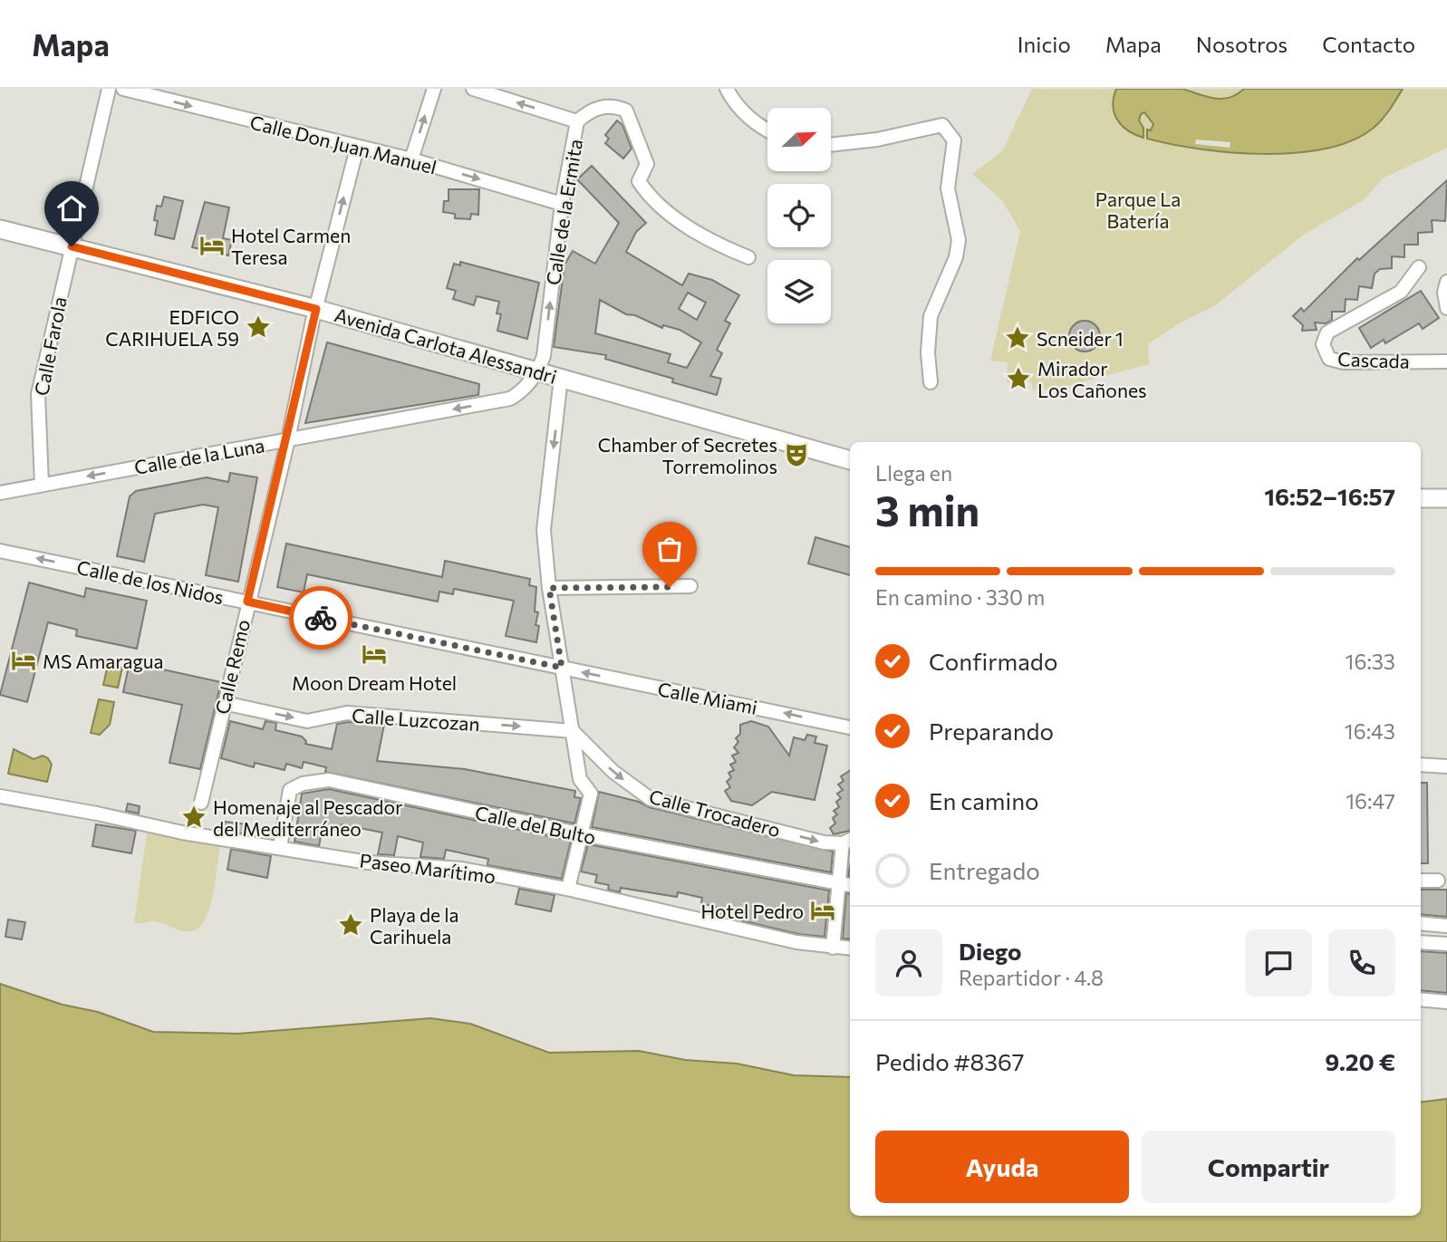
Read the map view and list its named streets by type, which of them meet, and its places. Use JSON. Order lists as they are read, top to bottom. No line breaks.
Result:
{"streets":{"main road":["Avenida Carlota Alessandri"],"street":["Calle Don Juan Manuel","Calle de la Ermita","Calle Farola","Cascada","Calle de la Luna","Calle de los Nidos","Calle Remo","Calle Miami","Calle Luzcozan","Calle Trocadero","Calle del Bulto","Paseo Marítimo"]},"crossings":[["Calle Don Juan Manuel","Calle de la Ermita"],["Calle Don Juan Manuel","Calle Remo"],["Calle de la Ermita","Avenida Carlota Alessandri"],["Calle de la Ermita","Calle de la Luna"],["Avenida Carlota Alessandri","Calle Farola"],["Avenida Carlota Alessandri","Calle de la Luna"],["Avenida Carlota Alessandri","Calle Remo"],["Calle Farola","Calle de la Luna"],["Calle de la Luna","Calle Remo"],["Calle de los Nidos","Calle Remo"],["Calle de los Nidos","Calle Miami"],["Calle Remo","Calle Luzcozan"],["Calle Luzcozan","Calle Trocadero"],["Calle del Bulto","Paseo Marítimo"]],"one_way":["Calle Don Juan Manuel","Calle de la Luna","Calle de los Nidos","Calle Luzcozan","Calle Trocadero"],"parks":["Parque La Batería"],"places":{"hotel":["Hotel Carmen Teresa","Moon Dream Hotel","MS Amaragua","Hotel Pedro"],"place":["EDFICO CARIHUELA 59","Scneider 1","Mirador Los Cañones","Homenaje al Pescador del Mediterráneo","Playa de la Carihuela"],"theatre":["Chamber of Secretes Torremolinos"]},"north":"top right","page":{"header":"Mapa","nav":["Inicio","Mapa","Nosotros","Contacto"],"heading":["3 min","Llega en","16:52–16:57"],"panel":["Diego","Repartidor · 4.8","Pedido #8367","9.20 €"],"bar":"En camino · 330 m","list":[["Confirmado","16:33"],["Preparando","16:43"],["En camino","16:47"],"Entregado"],"buttons":["Ayuda","Compartir"]}}
